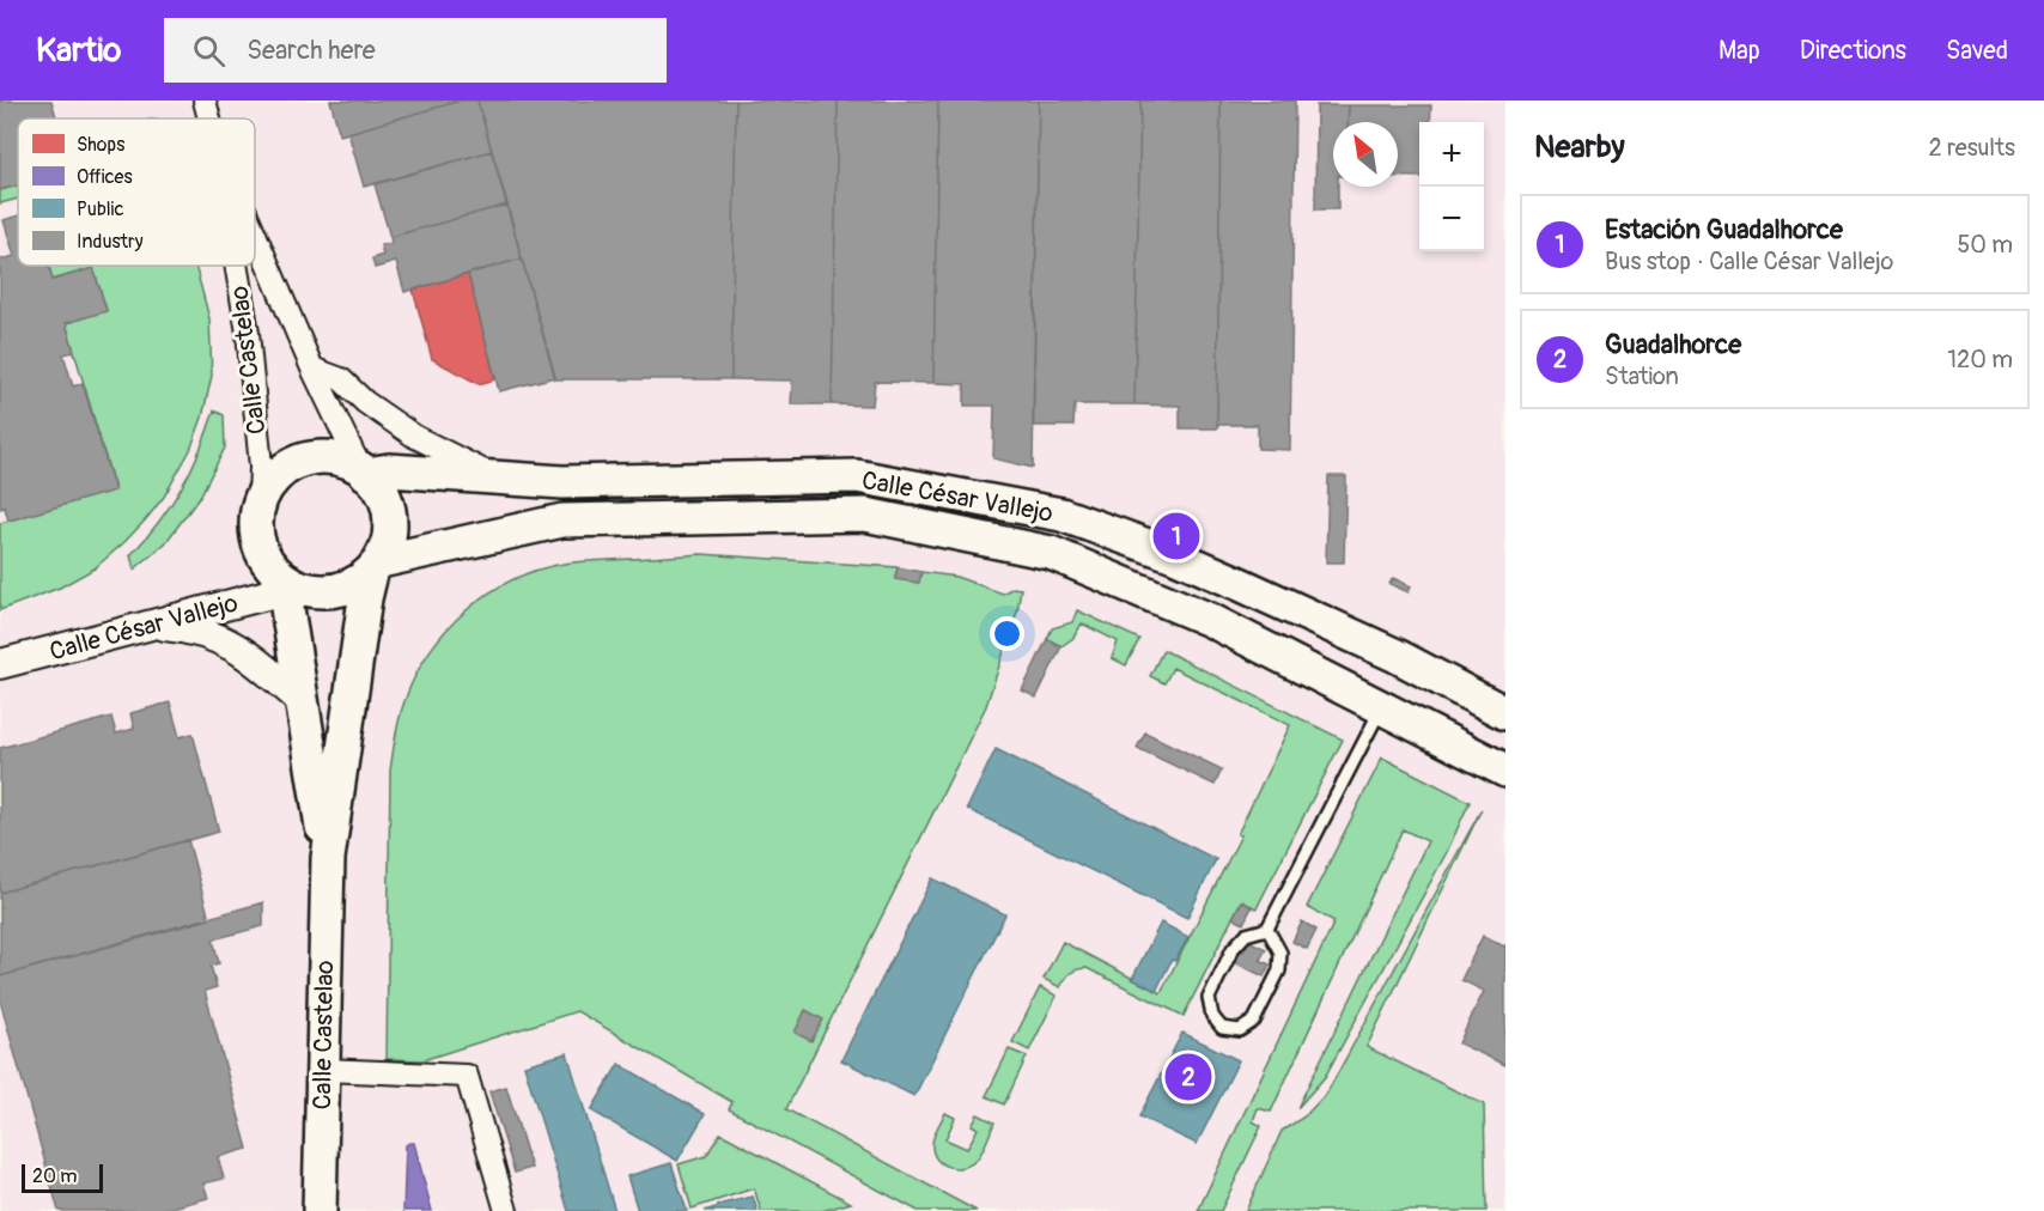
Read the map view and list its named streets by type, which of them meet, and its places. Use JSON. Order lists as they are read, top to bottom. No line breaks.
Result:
{"streets":{"main road":["Calle Castelao","Calle César Vallejo"]},"crossings":[["Calle Castelao","Calle César Vallejo"]],"legend":["Shops","Offices","Public","Industry"],"scale_bar":"20 m","north":"top left","page":{"header":"Kartio","search":"Search here","nav":["Map","Directions","Saved"],"heading":["Nearby","2 results"],"map_buttons":["+","−"],"list":[{"mark":"1","name":"Estación Guadalhorce","note":"Bus stop · Calle César Vallejo","value":"50 m"},{"mark":"2","name":"Guadalhorce","note":"Station","value":"120 m"}],"pins":["1","2"],"scale":"20 m"}}
